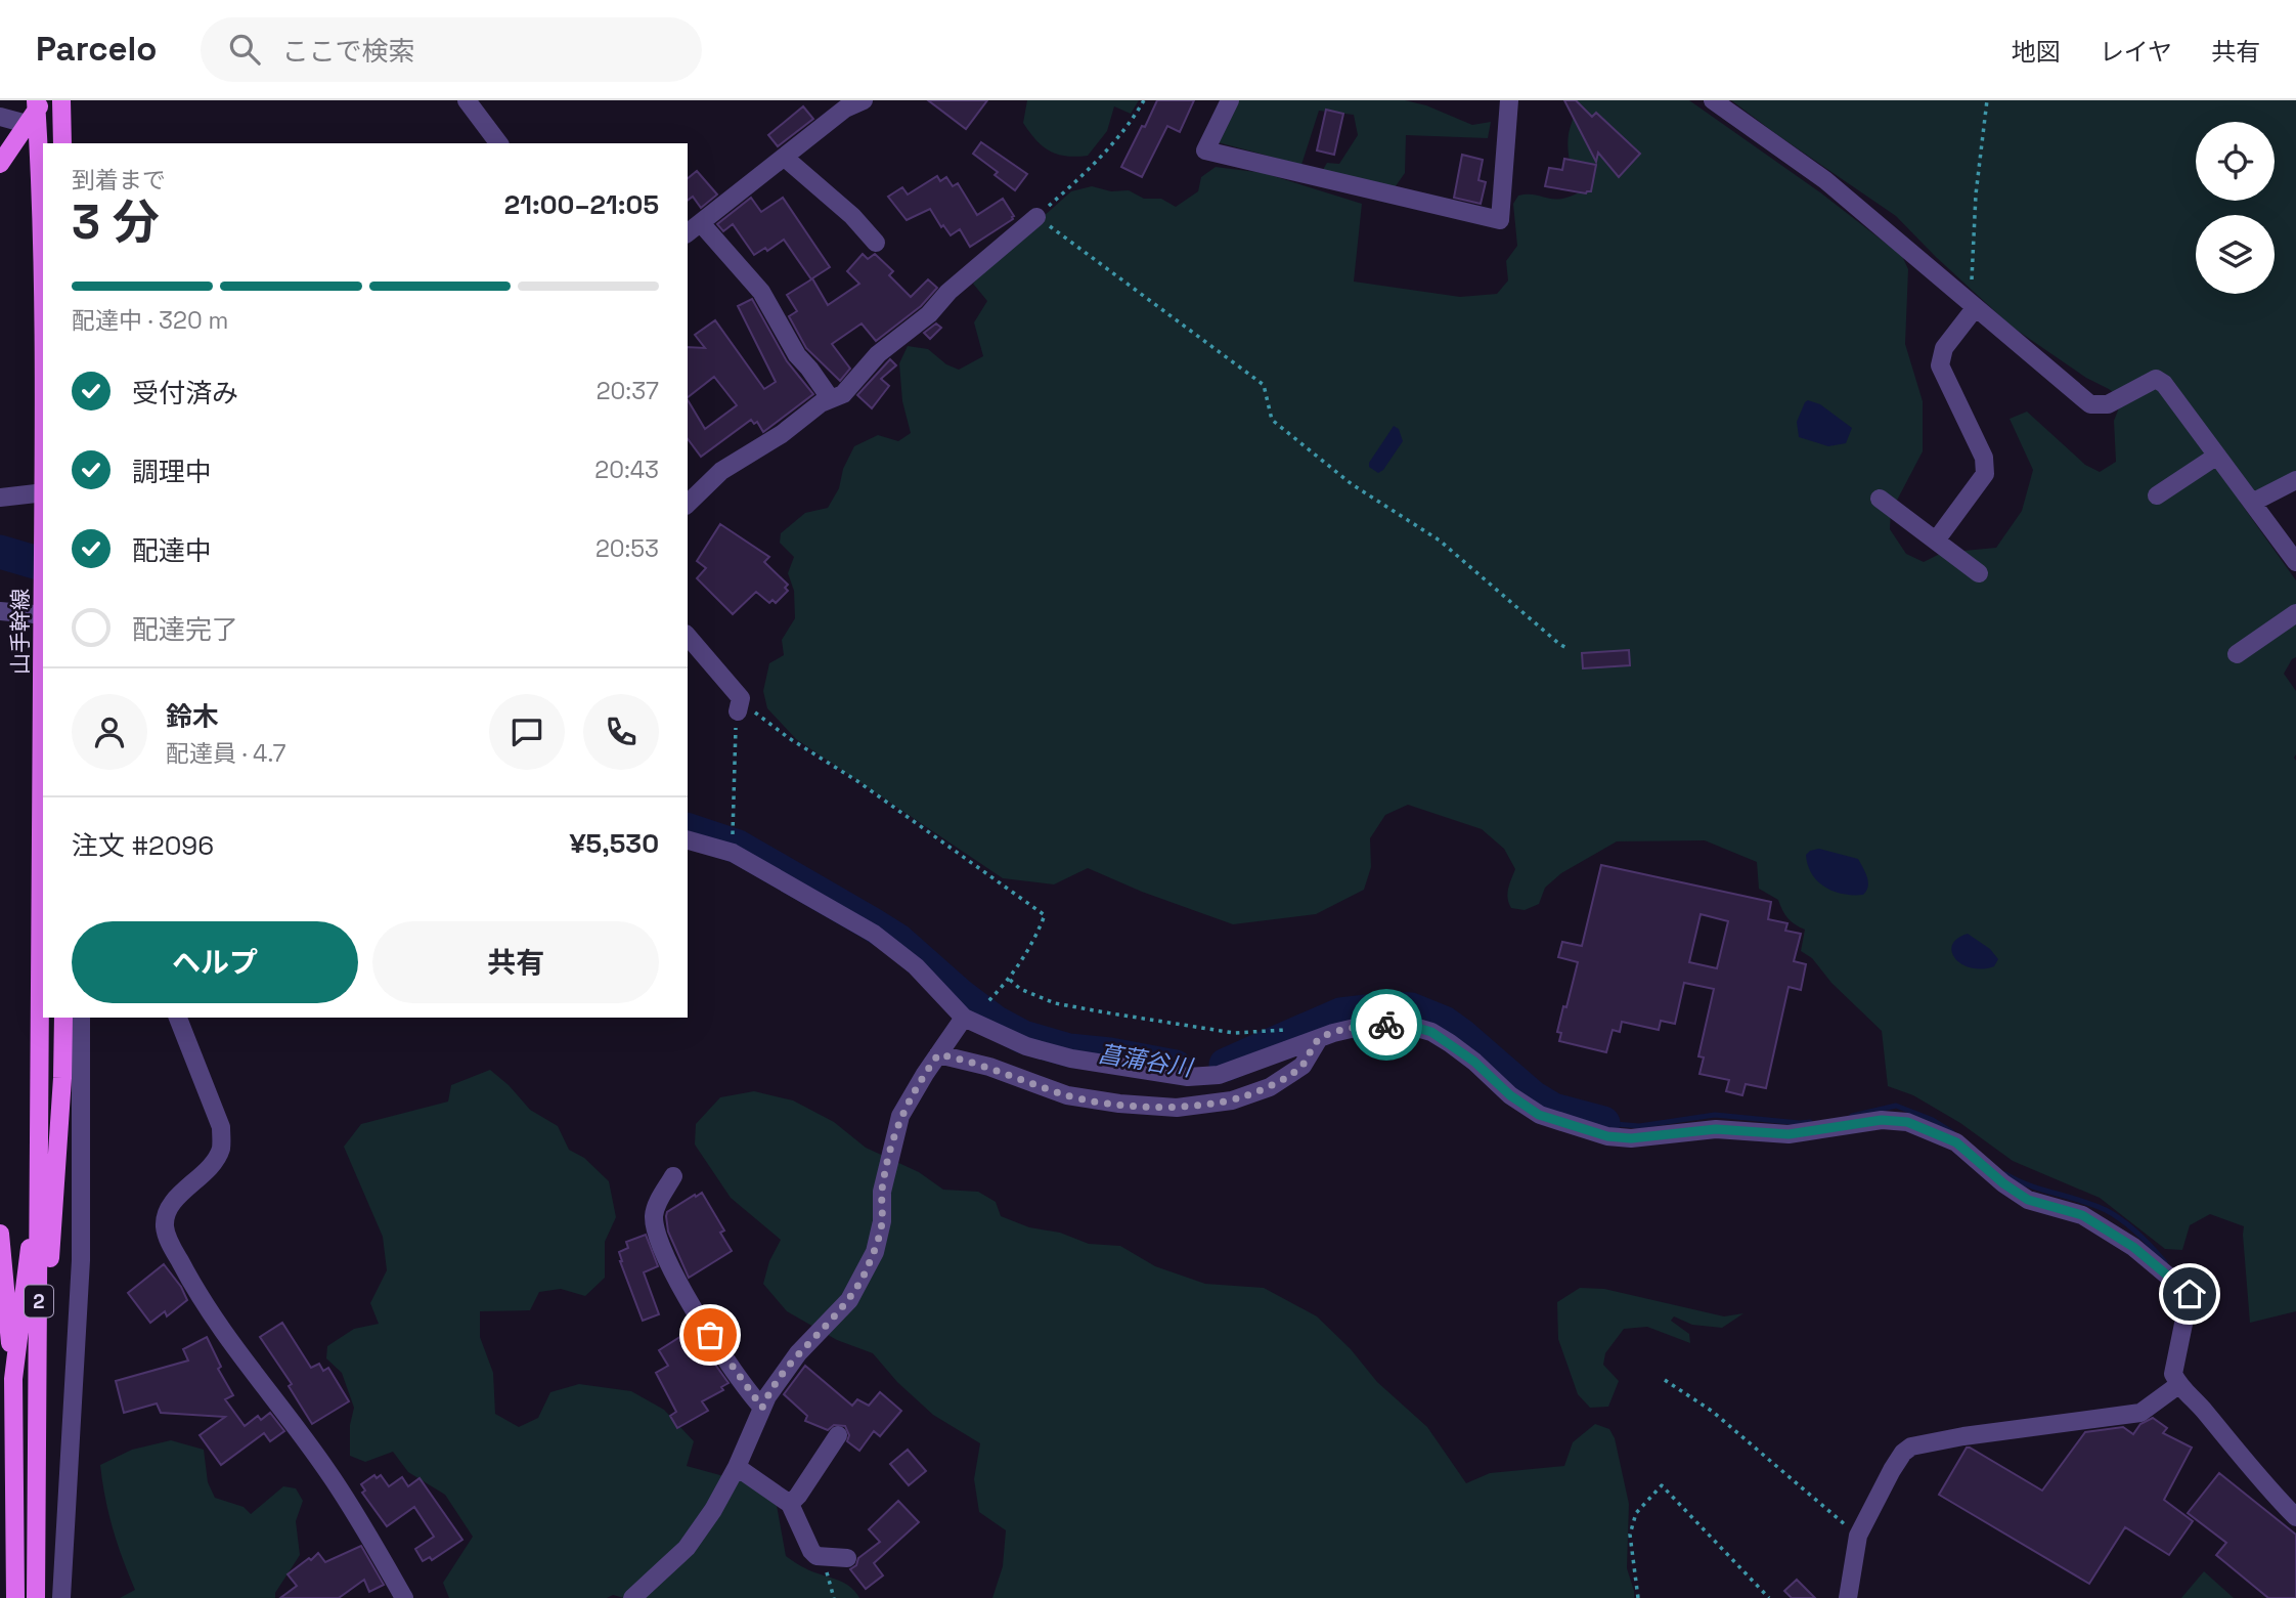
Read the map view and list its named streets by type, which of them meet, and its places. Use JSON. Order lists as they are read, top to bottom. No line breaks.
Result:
{"streets":{"main road":["山手幹線","2"]},"water":["菖蒲谷川"],"page":{"header":"Parcelo","search":"ここで検索","nav":["地図","レイヤ","共有"],"heading":["3 分","到着まで","21:00–21:05"],"panel":["鈴木","配達員 · 4.7","注文 #2096","¥5,530"],"bar":"配達中 · 320 m","list":[["受付済み","20:37"],["調理中","20:43"],["配達中","20:53"],"配達完了"],"buttons":["ヘルプ","共有"]}}
